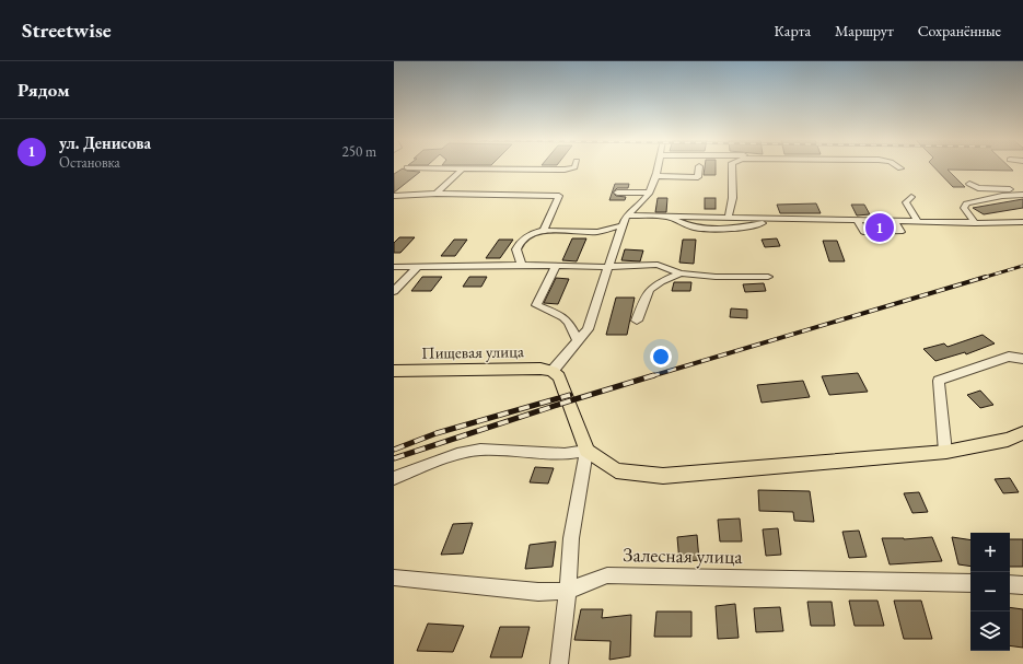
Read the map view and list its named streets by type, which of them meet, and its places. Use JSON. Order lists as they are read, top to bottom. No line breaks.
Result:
{"streets":{"main road":["Пищевая улица"],"street":["Залесная улица"]},"page":{"header":"Streetwise","nav":["Карта","Маршрут","Сохранённые"],"heading":"Рядом","list":[{"mark":"1","name":"ул. Денисова","note":"Остановка","value":"250 m"}],"pins":"1","map_buttons":["+","−"]}}
